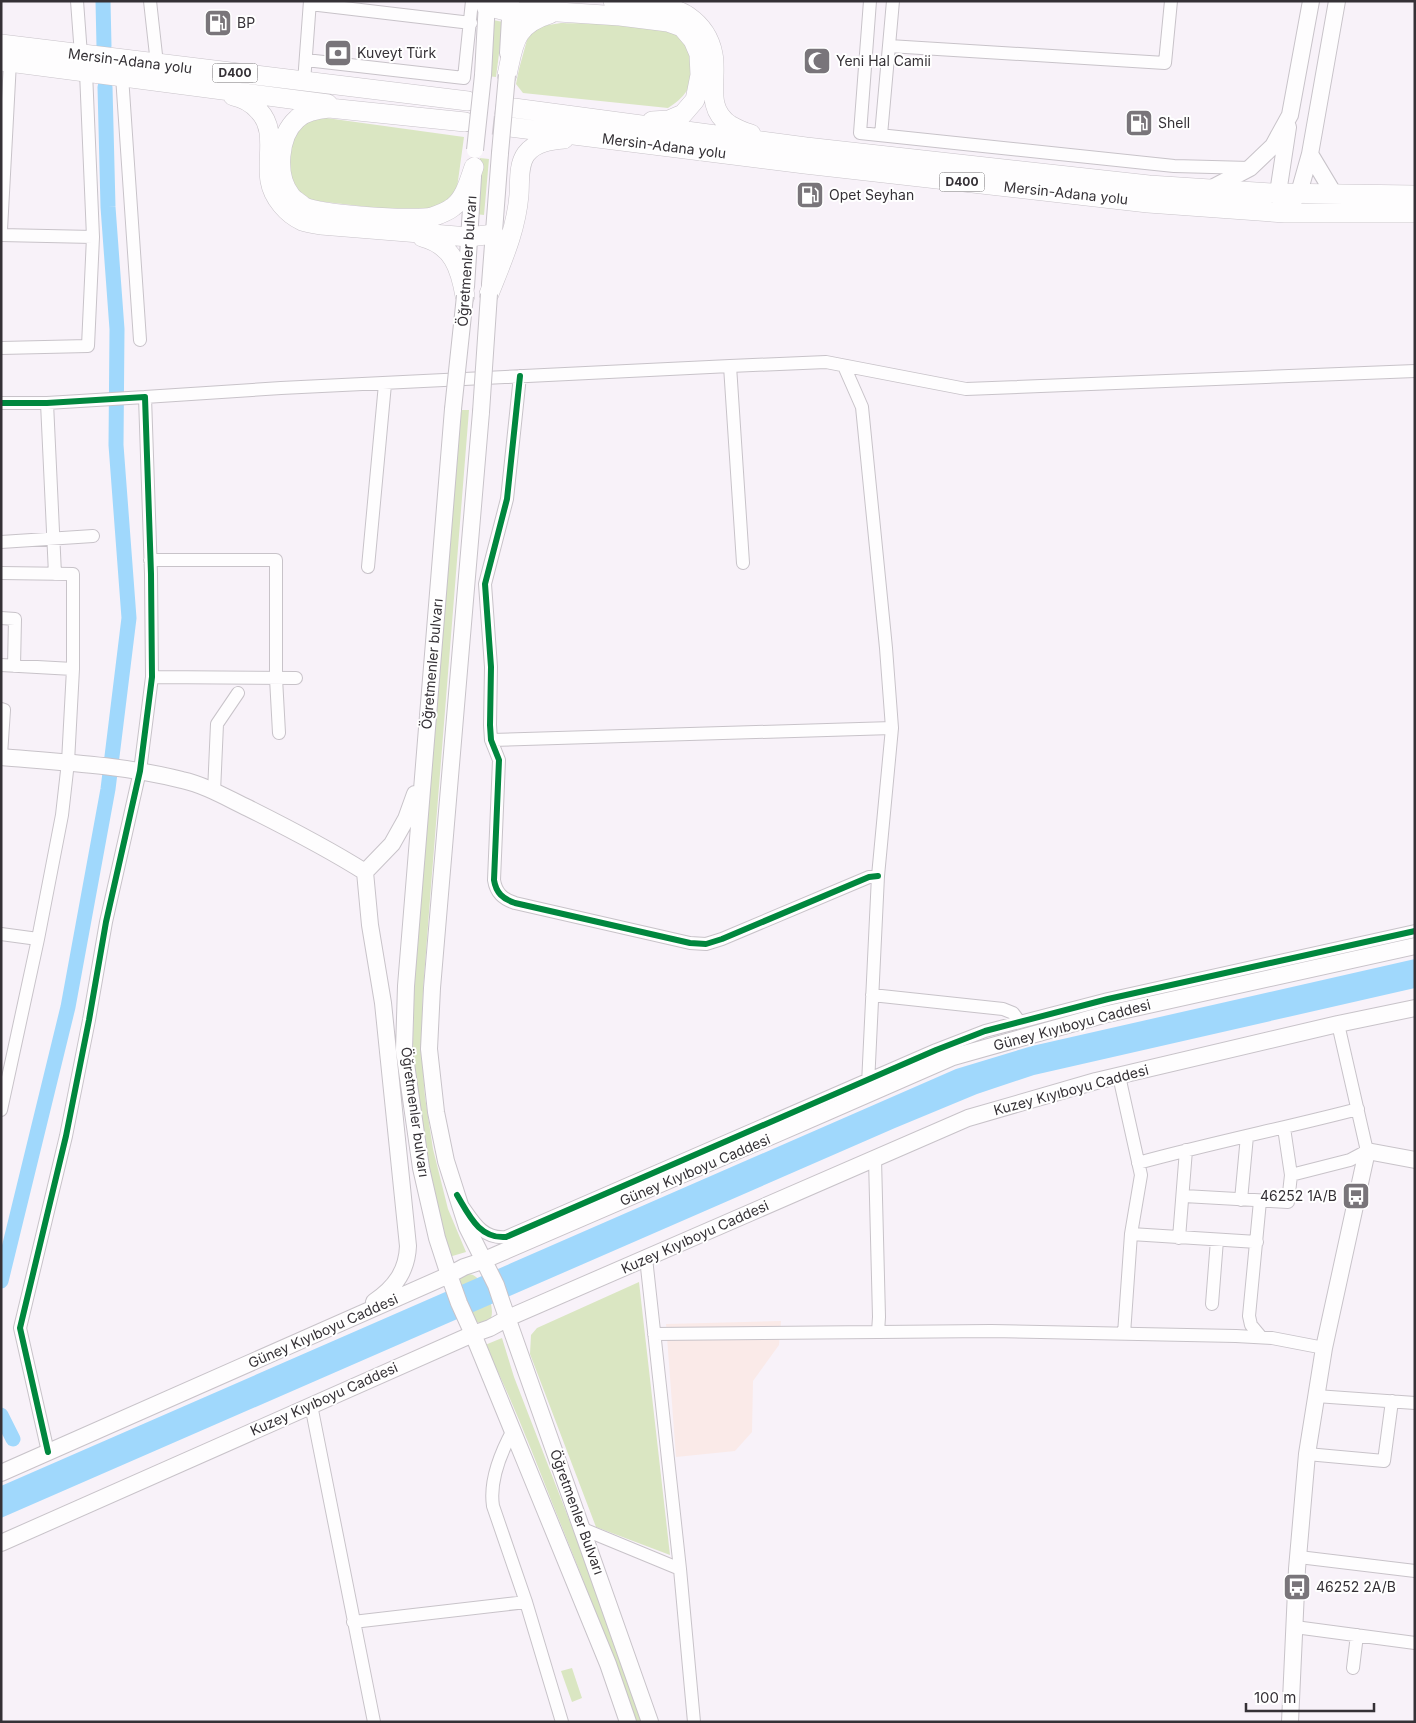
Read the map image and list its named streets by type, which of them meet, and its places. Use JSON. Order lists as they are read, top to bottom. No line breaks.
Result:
{"streets":{"highway":["Mersin-Adana yolu","D400"],"main road":["Öğretmenler bulvarı","Güney Kıyıboyu Caddesi","Kuzey Kıyıboyu Caddesi","Öğretmenler Bulvarı"]},"crossings":[["Mersin-Adana yolu","Öğretmenler bulvarı"],["Öğretmenler bulvarı","Güney Kıyıboyu Caddesi"],["Öğretmenler bulvarı","Kuzey Kıyıboyu Caddesi"],["Öğretmenler bulvarı","Öğretmenler Bulvarı"],["Kuzey Kıyıboyu Caddesi","Öğretmenler Bulvarı"]],"places":{"fuel station":["BP","Shell","Opet Seyhan"],"bank":["Kuveyt Türk"],"mosque":["Yeni Hal Camii"],"bus stop":["46252 1A/B","46252 2A/B"]},"scale_bar":"100 m"}
